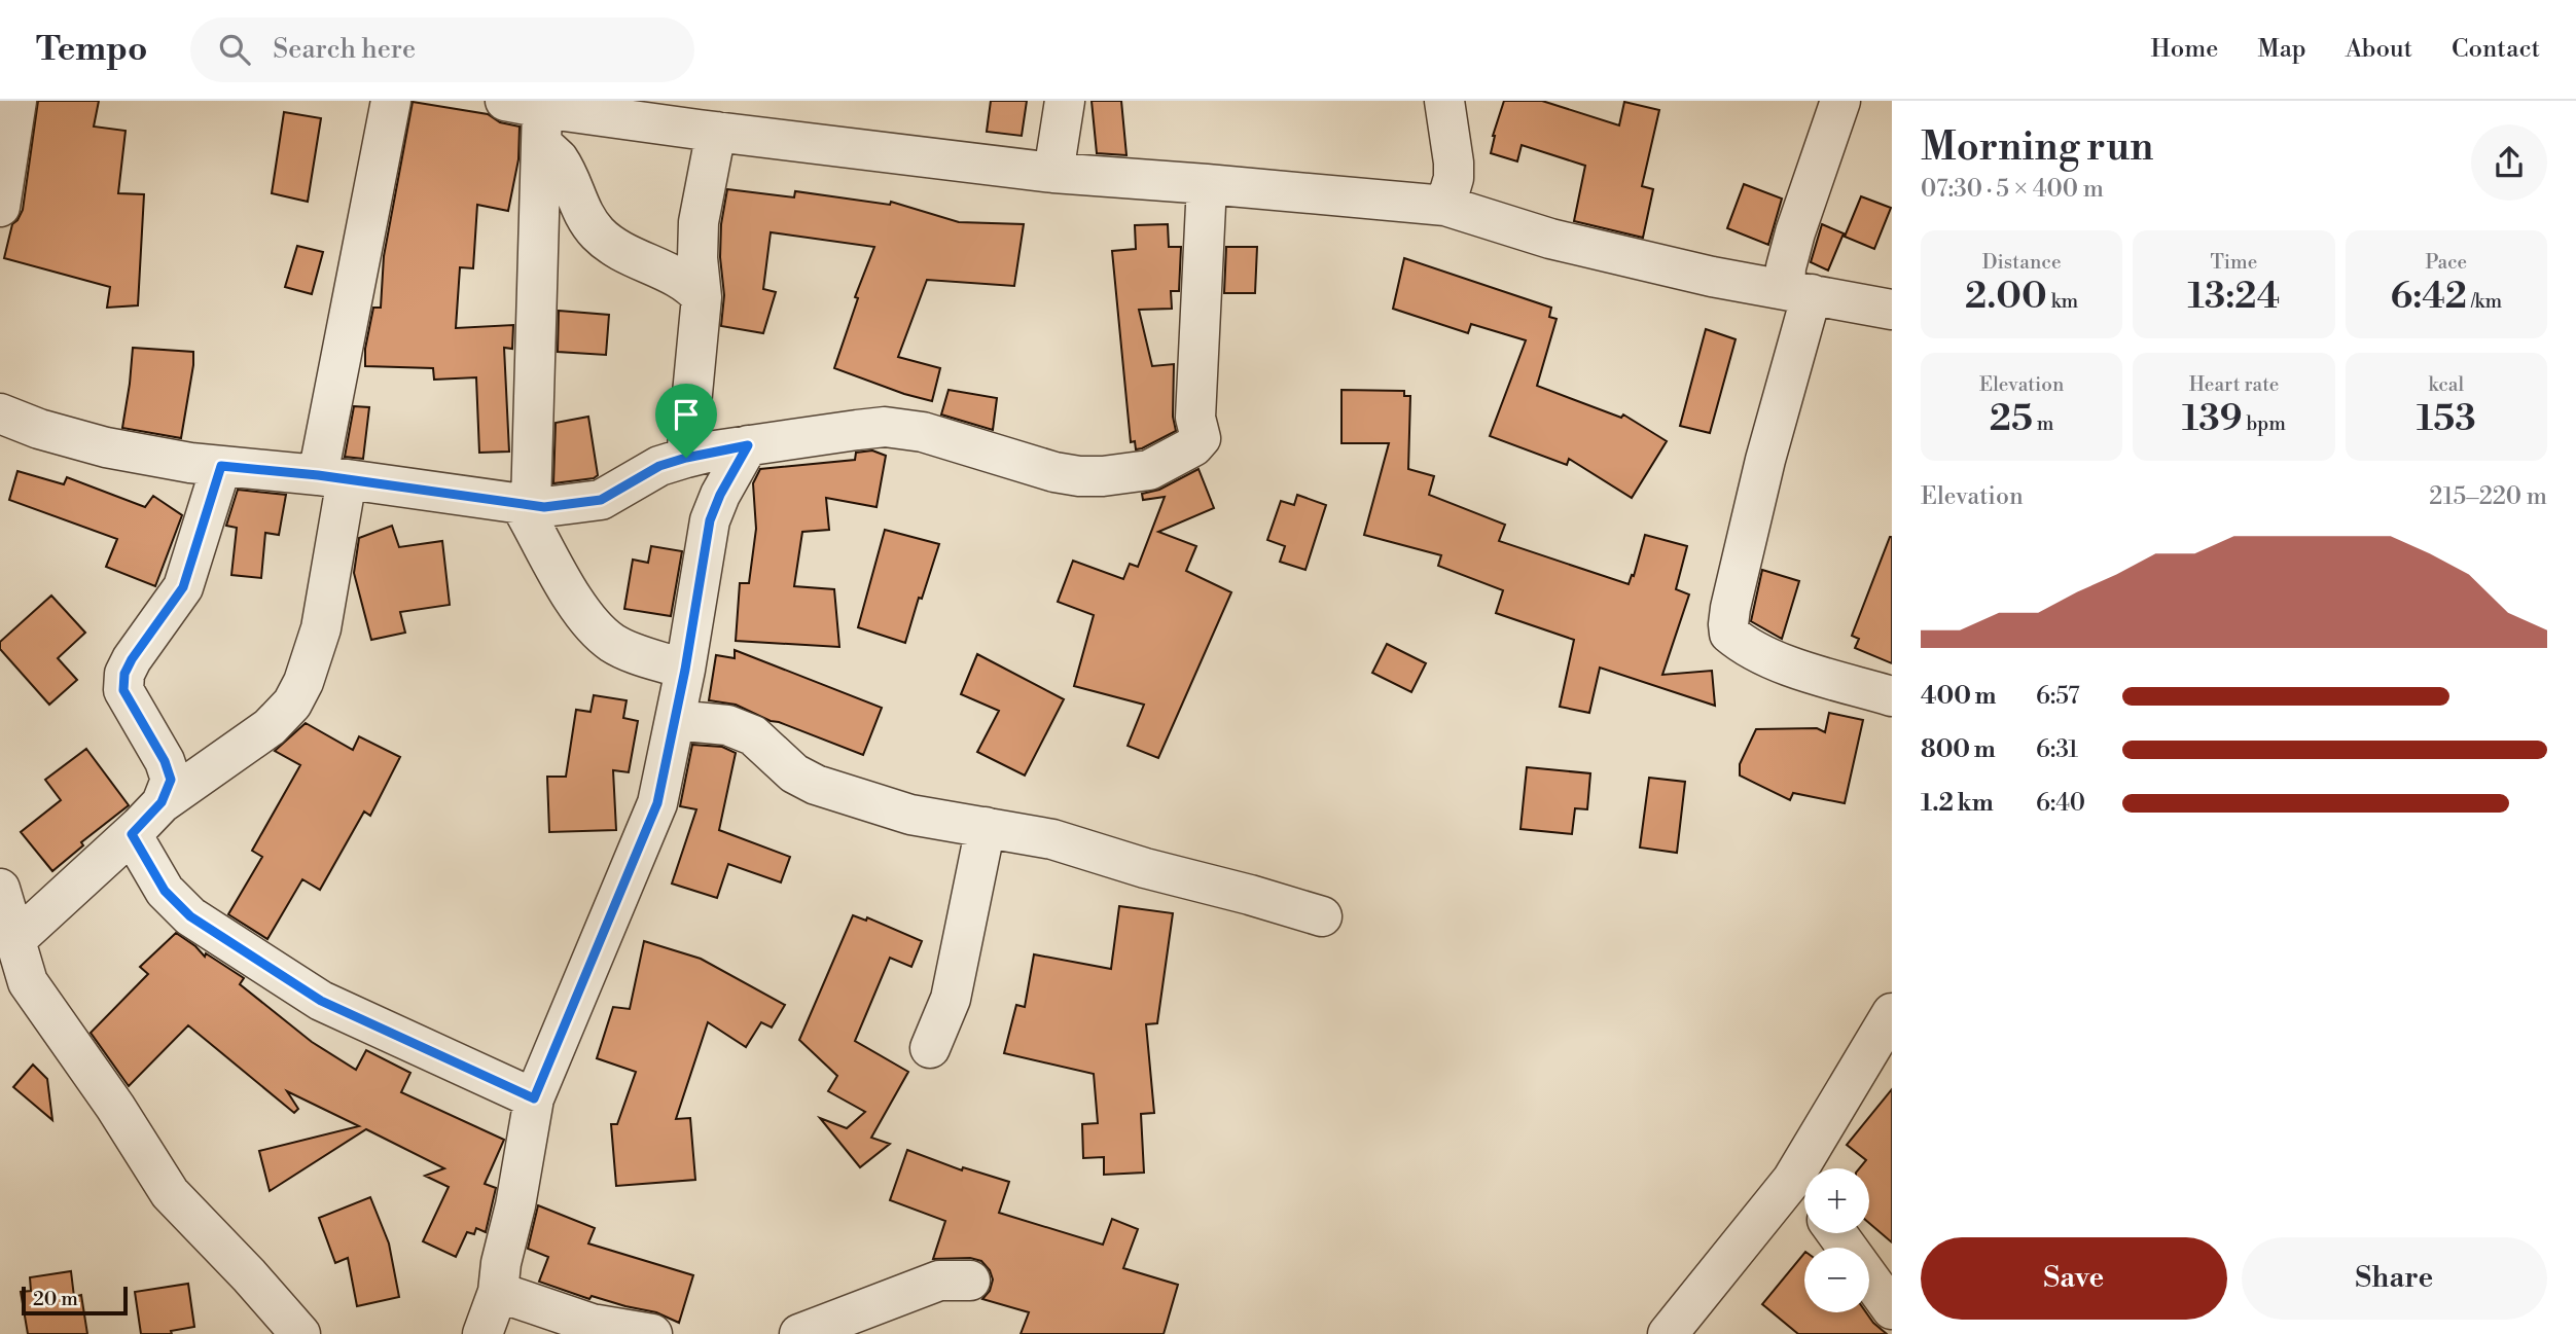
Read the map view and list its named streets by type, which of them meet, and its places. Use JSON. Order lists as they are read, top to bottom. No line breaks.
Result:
{"scale_bar":"20 m","page":{"header":"Tempo","search":"Search here","nav":["Home","Map","About","Contact"],"heading":["Morning run","07:30 · 5 × 400 m"],"stats":[["Distance","2.00 km"],["Time","13:24"],["Pace","6:42 /km"],["Elevation","25 m"],["Heart rate","139 bpm"],["kcal","153"]],"chart":["Elevation","215–220 m"],"list":[{"name":"400 m","note":"6:57"},{"name":"800 m","note":"6:31"},{"name":"1.2 km","note":"6:40"}],"map_buttons":["+","−"],"buttons":["Save","Share"],"scale":"20 m"}}
